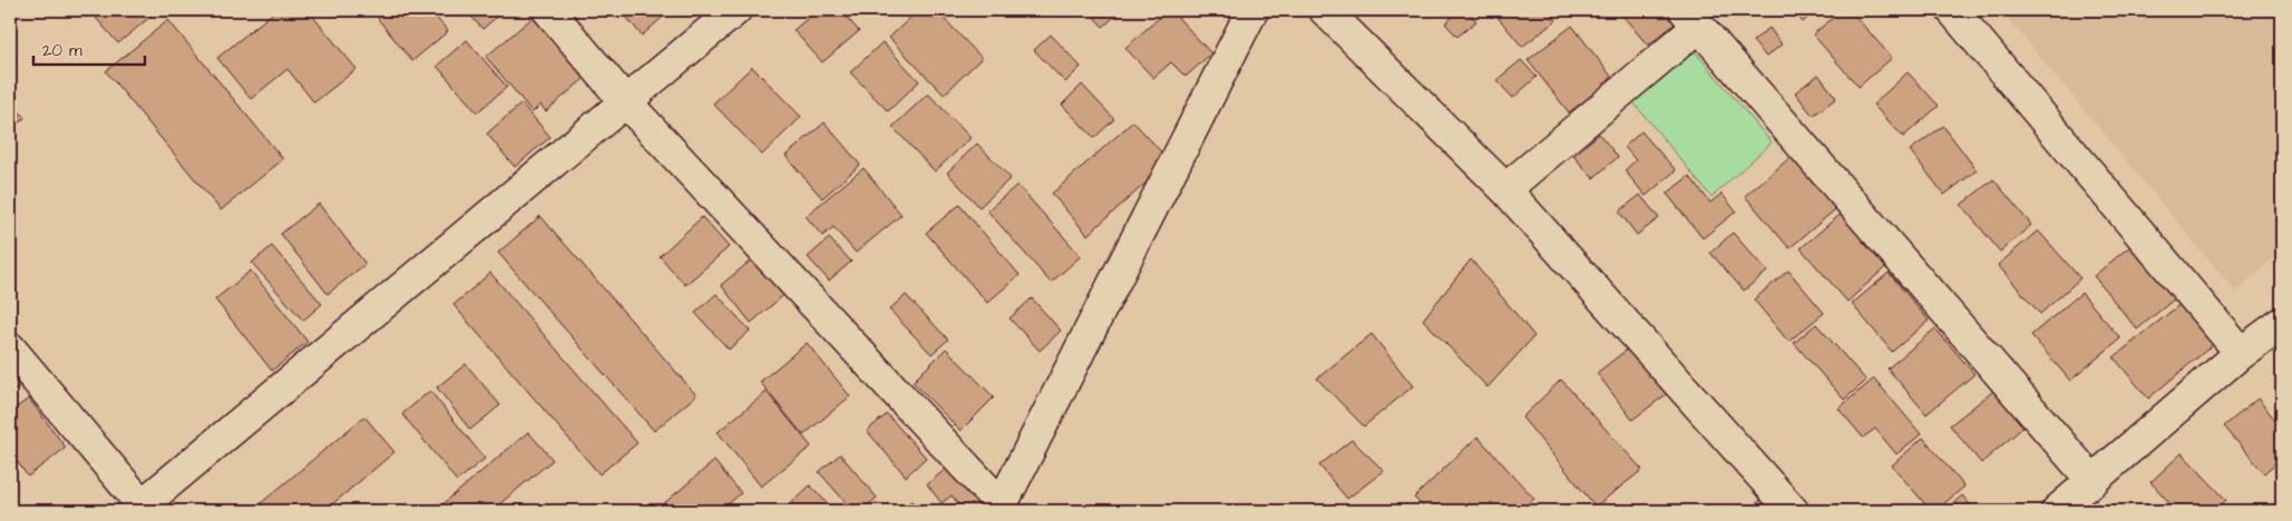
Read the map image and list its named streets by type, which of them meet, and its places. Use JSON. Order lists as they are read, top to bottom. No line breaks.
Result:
{"scale_bar":"20 m"}
